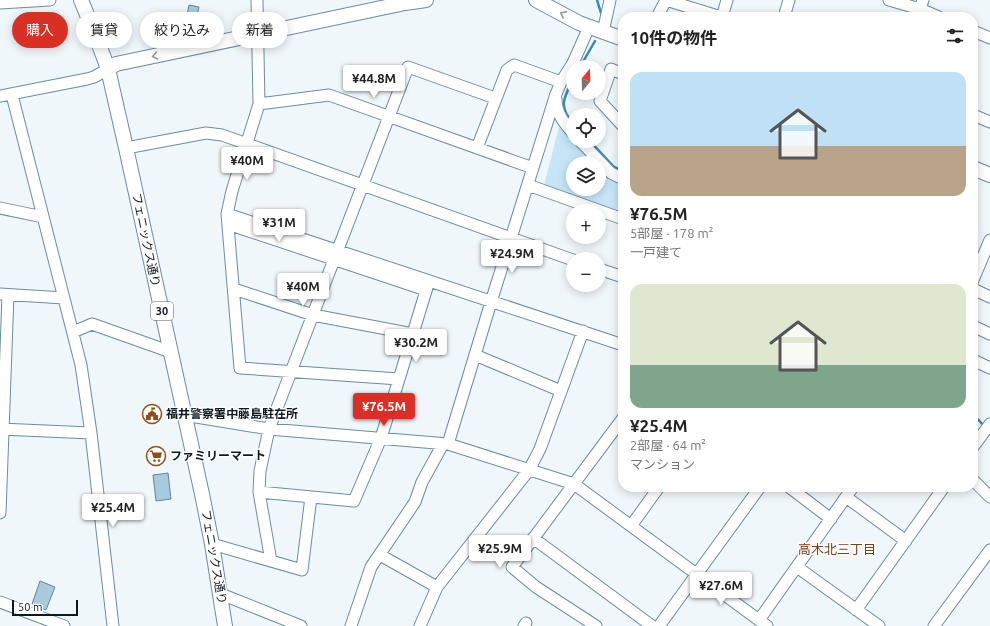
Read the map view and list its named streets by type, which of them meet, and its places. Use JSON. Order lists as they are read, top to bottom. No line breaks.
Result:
{"streets":{"main road":["フェニックス通り","30"]},"districts":["高木北三丁目"],"places":{"public building":["福井警察署中藤島駐在所"],"supermarket":["ファミリーマート"]},"scale_bar":"50 m","north":"top","page":{"chip":["購入","賃貸","絞り込み","新着"],"heading":"10件の物件","map_buttons":["+","−"],"list":[{"name":"¥76.5M","note":"5部屋 · 178 m² · 一戸建て"},{"name":"¥25.4M","note":"2部屋 · 64 m² · マンション"}],"price":["¥44.8M","¥40M","¥31M","¥24.9M","¥40M","¥30.2M","¥76.5M","¥25.4M","¥25.9M","¥27.6M"],"scale":"50 m"}}
